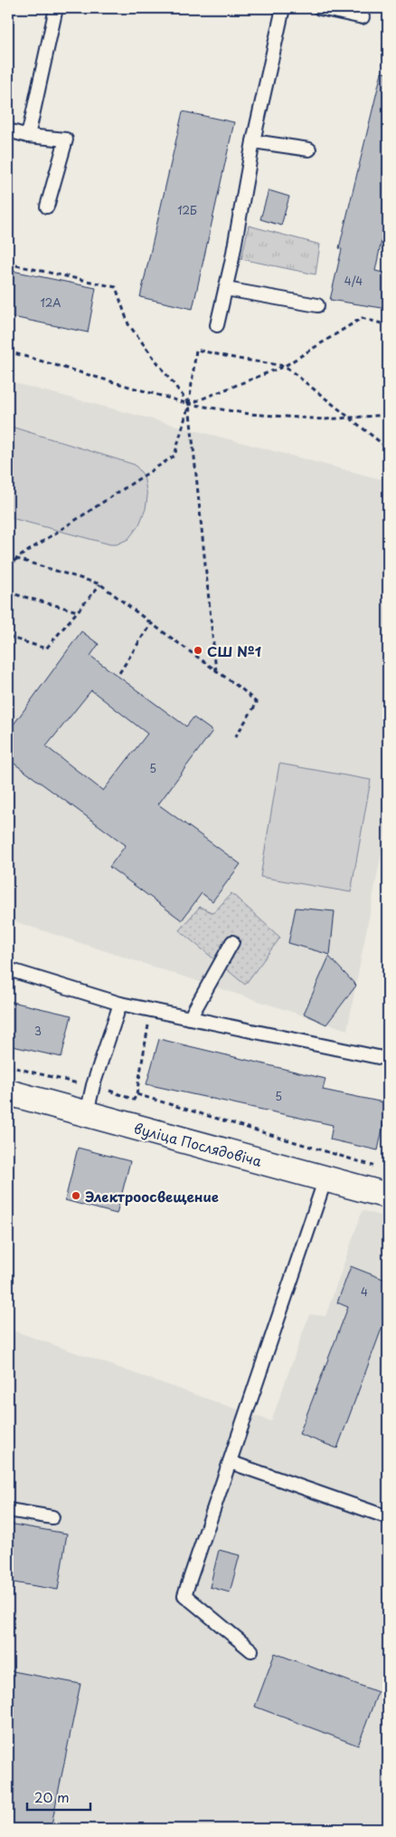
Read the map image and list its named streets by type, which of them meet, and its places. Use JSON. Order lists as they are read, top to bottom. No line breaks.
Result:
{"streets":{"street":["вуліца Послядовіча"]},"places":["СШ №1","Электроосвещение"],"house_numbers":["12Б","4/4","12А","5","3","5","4"],"scale_bar":"20 m"}
